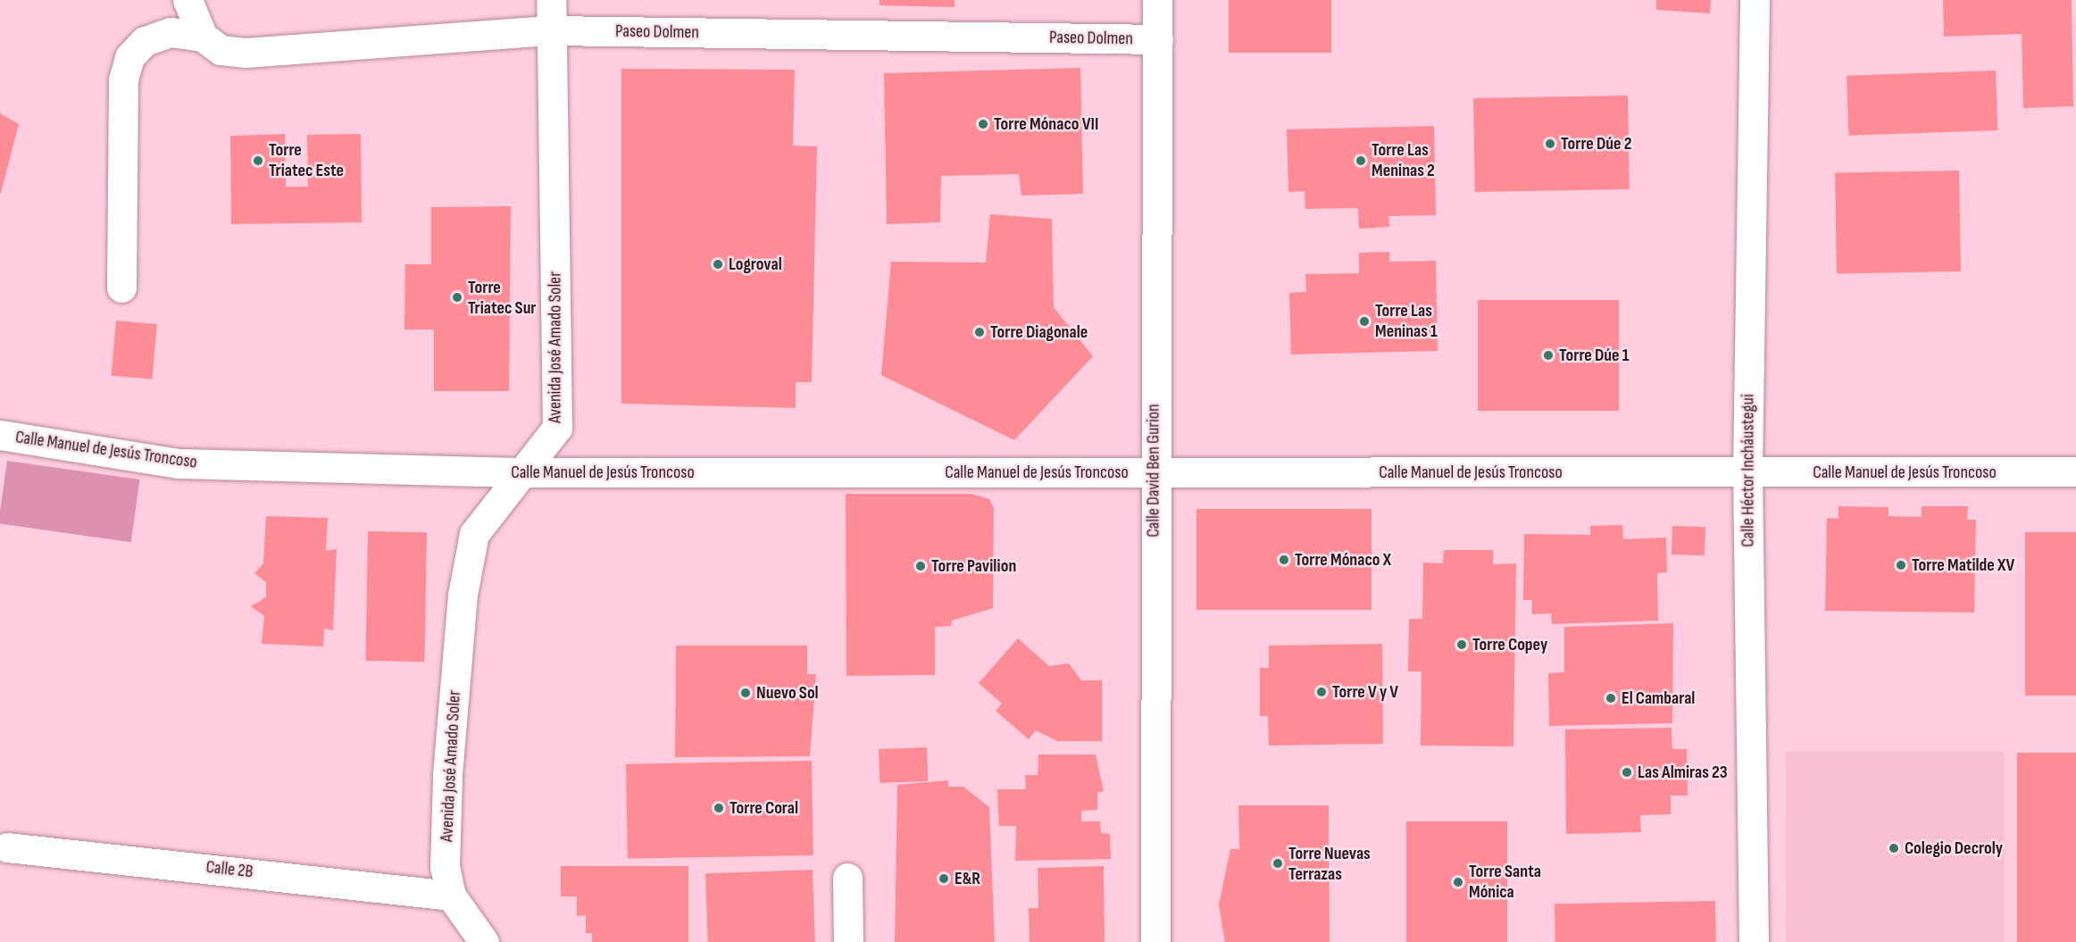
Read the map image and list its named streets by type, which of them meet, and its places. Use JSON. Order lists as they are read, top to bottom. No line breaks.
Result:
{"streets":{"street":["Paseo Dolmen","Avenida José Amado Soler","Calle Manuel de Jesús Troncoso","Calle David Ben Gurion","Calle Héctor Incháustegui","Calle 2B"]},"crossings":[["Paseo Dolmen","Avenida José Amado Soler"],["Paseo Dolmen","Calle David Ben Gurion"],["Avenida José Amado Soler","Calle Manuel de Jesús Troncoso"],["Avenida José Amado Soler","Calle 2B"],["Calle Manuel de Jesús Troncoso","Calle David Ben Gurion"],["Calle Manuel de Jesús Troncoso","Calle Héctor Incháustegui"]],"places":["Torre Mónaco VII","Torre Dúe 2","Torre Triatec Este","Torre Las Meninas 2","Logroval","Torre Triatec Sur","Torre Las Meninas 1","Torre Diagonale","Torre Dúe 1","Torre Mónaco X","Torre Matilde XV","Torre Pavilion","Torre Copey","Torre V y V","Nuevo Sol","El Cambaral","Las Almiras 23","Torre Coral","Colegio Decroly","Torre Nuevas Terrazas","E&R","Torre Santa Mónica"]}
